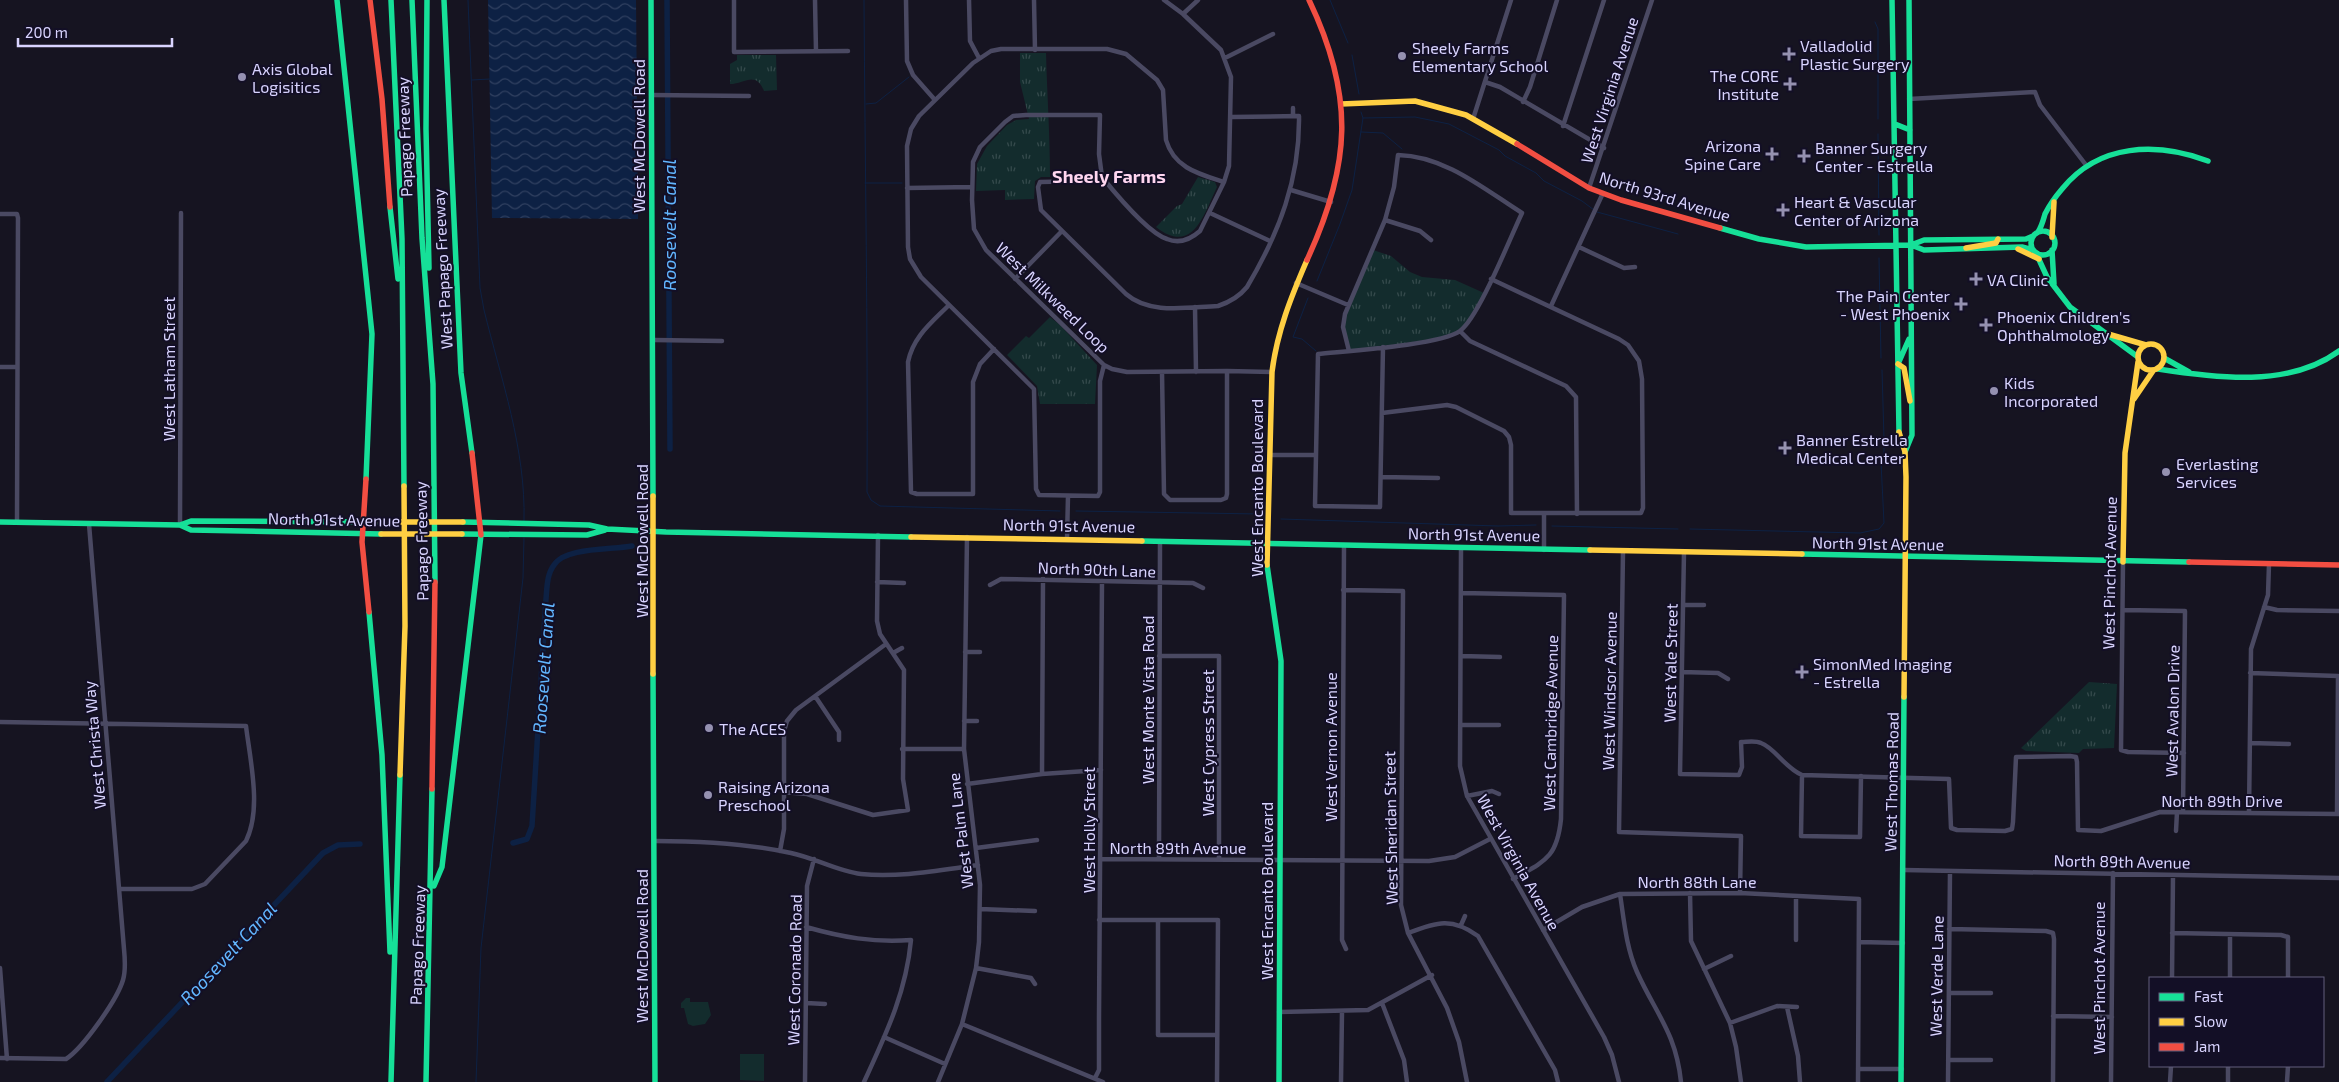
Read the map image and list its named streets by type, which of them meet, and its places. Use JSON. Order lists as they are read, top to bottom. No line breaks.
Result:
{"streets":{"main road":["West McDowell Road","Papago Freeway","North 93rd Avenue","West Papago Freeway","West Encanto Boulevard","North 91st Avenue","West Pinchot Avenue","West Thomas Road"],"street":["West Virginia Avenue","West Milkweed Loop","West Latham Street","North 90th Lane","West Yale Street","West Windsor Avenue","West Monte Vista Road","West Avalon Drive","West Cambridge Avenue","West Cypress Street","West Christa Way","West Vernon Avenue","North 89th Drive","West Sheridan Street","West Holly Street","West Palm Lane","North 89th Avenue","North 88th Lane","West Coronado Road","West Verde Lane"]},"crossings":[["West Virginia Avenue","North 93rd Avenue"],["West Virginia Avenue","North 91st Avenue"],["West Virginia Avenue","West Cambridge Avenue"],["West Virginia Avenue","North 89th Avenue"],["West Virginia Avenue","North 88th Lane"],["West McDowell Road","North 91st Avenue"],["Papago Freeway","West Papago Freeway"],["North 93rd Avenue","West Encanto Boulevard"],["North 93rd Avenue","West Thomas Road"],["West Papago Freeway","North 91st Avenue"],["West Latham Street","North 91st Avenue"],["West Encanto Boulevard","North 91st Avenue"],["West Encanto Boulevard","North 89th Avenue"],["North 91st Avenue","West Pinchot Avenue"],["North 91st Avenue","West Yale Street"],["North 91st Avenue","West Windsor Avenue"],["North 91st Avenue","West Monte Vista Road"],["North 91st Avenue","West Christa Way"],["North 91st Avenue","West Vernon Avenue"],["North 91st Avenue","West Thomas Road"],["North 91st Avenue","West Palm Lane"],["North 90th Lane","West Monte Vista Road"],["North 90th Lane","West Holly Street"],["West Pinchot Avenue","West Avalon Drive"],["West Pinchot Avenue","North 89th Avenue"],["West Windsor Avenue","North 88th Lane"],["West Monte Vista Road","West Cypress Street"],["West Monte Vista Road","North 89th Avenue"],["West Avalon Drive","North 89th Drive"],["West Cypress Street","North 89th Avenue"],["West Vernon Avenue","West Sheridan Street"],["West Vernon Avenue","North 89th Avenue"],["West Thomas Road","North 89th Drive"],["West Thomas Road","North 89th Avenue"],["West Sheridan Street","North 89th Avenue"],["West Holly Street","North 89th Avenue"],["North 89th Avenue","West Verde Lane"]],"districts":["Sheely Farms"],"water":["Roosevelt Canal"],"places":{"health":["Valladolid Plastic Surgery","The CORE Institute","Arizona Spine Care","Banner Surgery Center - Estrella","Heart & Vascular Center of Arizona","VA Clinic","The Pain Center - West Phoenix","Phoenix Children's Ophthalmology","Banner Estrella Medical Center","SimonMed Imaging - Estrella"],"other":["Sheely Farms Elementary School","Axis Global Logisitics","Kids Incorporated","Everlasting Services","The ACES","Raising Arizona Preschool"]},"legend":["Fast","Slow","Jam"],"scale_bar":"200 m"}
